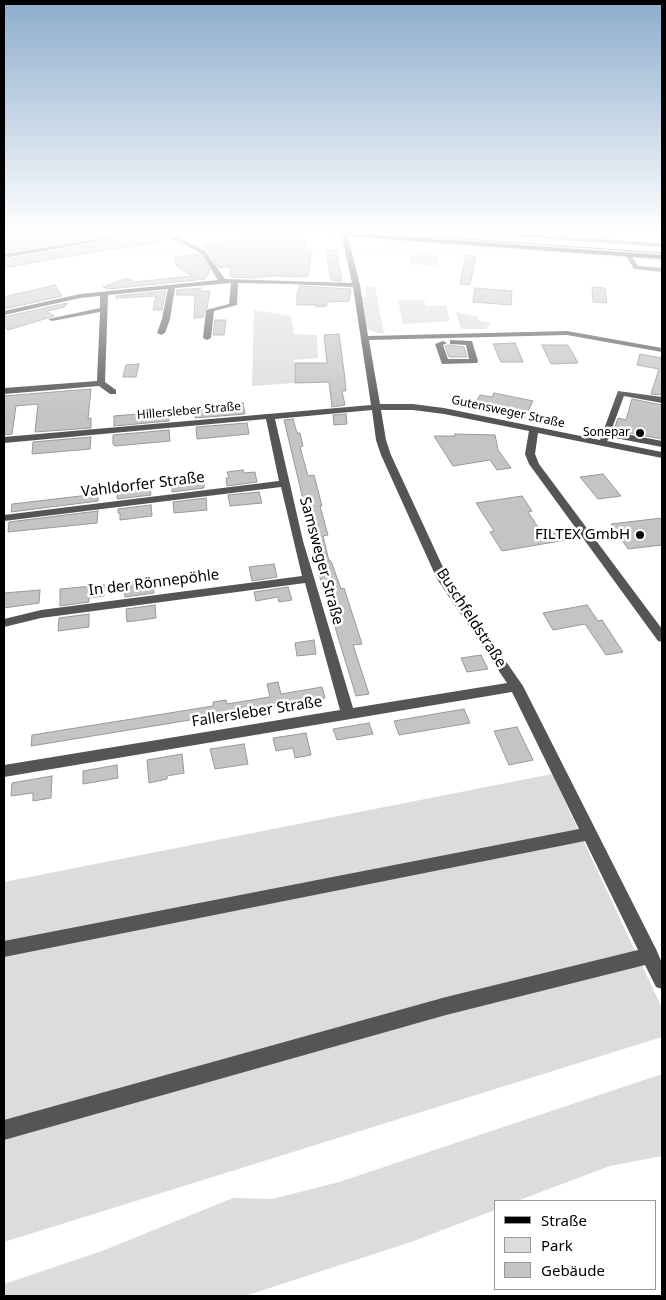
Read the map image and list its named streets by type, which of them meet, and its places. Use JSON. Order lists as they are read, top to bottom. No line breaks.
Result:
{"streets":{"street":["Hillersleber Straße","Gutensweger Straße","Vahldorfer Straße","Samsweger Straße","In der Rönnepöhle","Buschfeldstraße","Fallersleber Straße"]},"crossings":[["Hillersleber Straße","Gutensweger Straße"],["Hillersleber Straße","Samsweger Straße"],["Hillersleber Straße","Buschfeldstraße"],["Gutensweger Straße","Buschfeldstraße"],["Vahldorfer Straße","Samsweger Straße"],["Samsweger Straße","In der Rönnepöhle"],["Samsweger Straße","Fallersleber Straße"],["Buschfeldstraße","Fallersleber Straße"]],"places":["Sonepar","FILTEX GmbH"],"legend":["Straße","Park","Gebäude"]}
